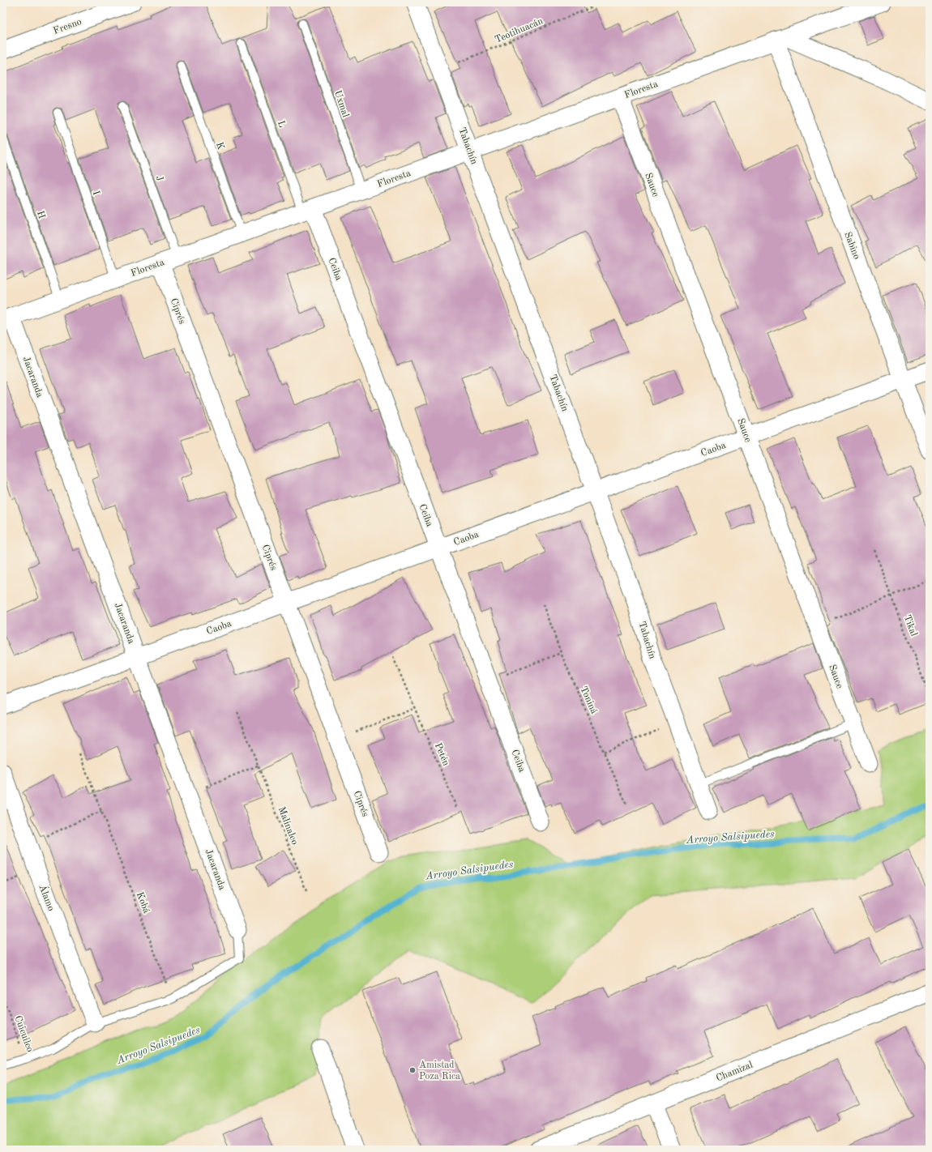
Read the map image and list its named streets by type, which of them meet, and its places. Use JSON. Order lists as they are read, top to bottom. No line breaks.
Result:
{"streets":{"street":["Fresno","Floresta","Tabachín","Sauce","Sabino","Ceiba","Ciprés","Jacaranda","Caoba","Álamo","Chamizal"],"lane":["Uxmal","L","K","J","I","H"],"path":["Teotihuacán","Tikal","Toniná","Petén","Malinalco","Kobá","Cuicuilco"]},"crossings":[["Teotihuacán","Tabachín"],["Floresta","Uxmal"],["Floresta","L"],["Floresta","K"],["Floresta","Tabachín"],["Floresta","J"],["Floresta","Sauce"],["Floresta","I"],["Floresta","H"],["Floresta","Sabino"],["Floresta","Ceiba"],["Floresta","Ciprés"],["Floresta","Jacaranda"],["L","Ceiba"],["Tabachín","Caoba"],["Sauce","Caoba"],["Sabino","Caoba"],["Ceiba","Caoba"],["Ciprés","Caoba"],["Jacaranda","Caoba"]],"water":["Arroyo Salsipuedes"],"places":["Amistad Poza Rica"]}
